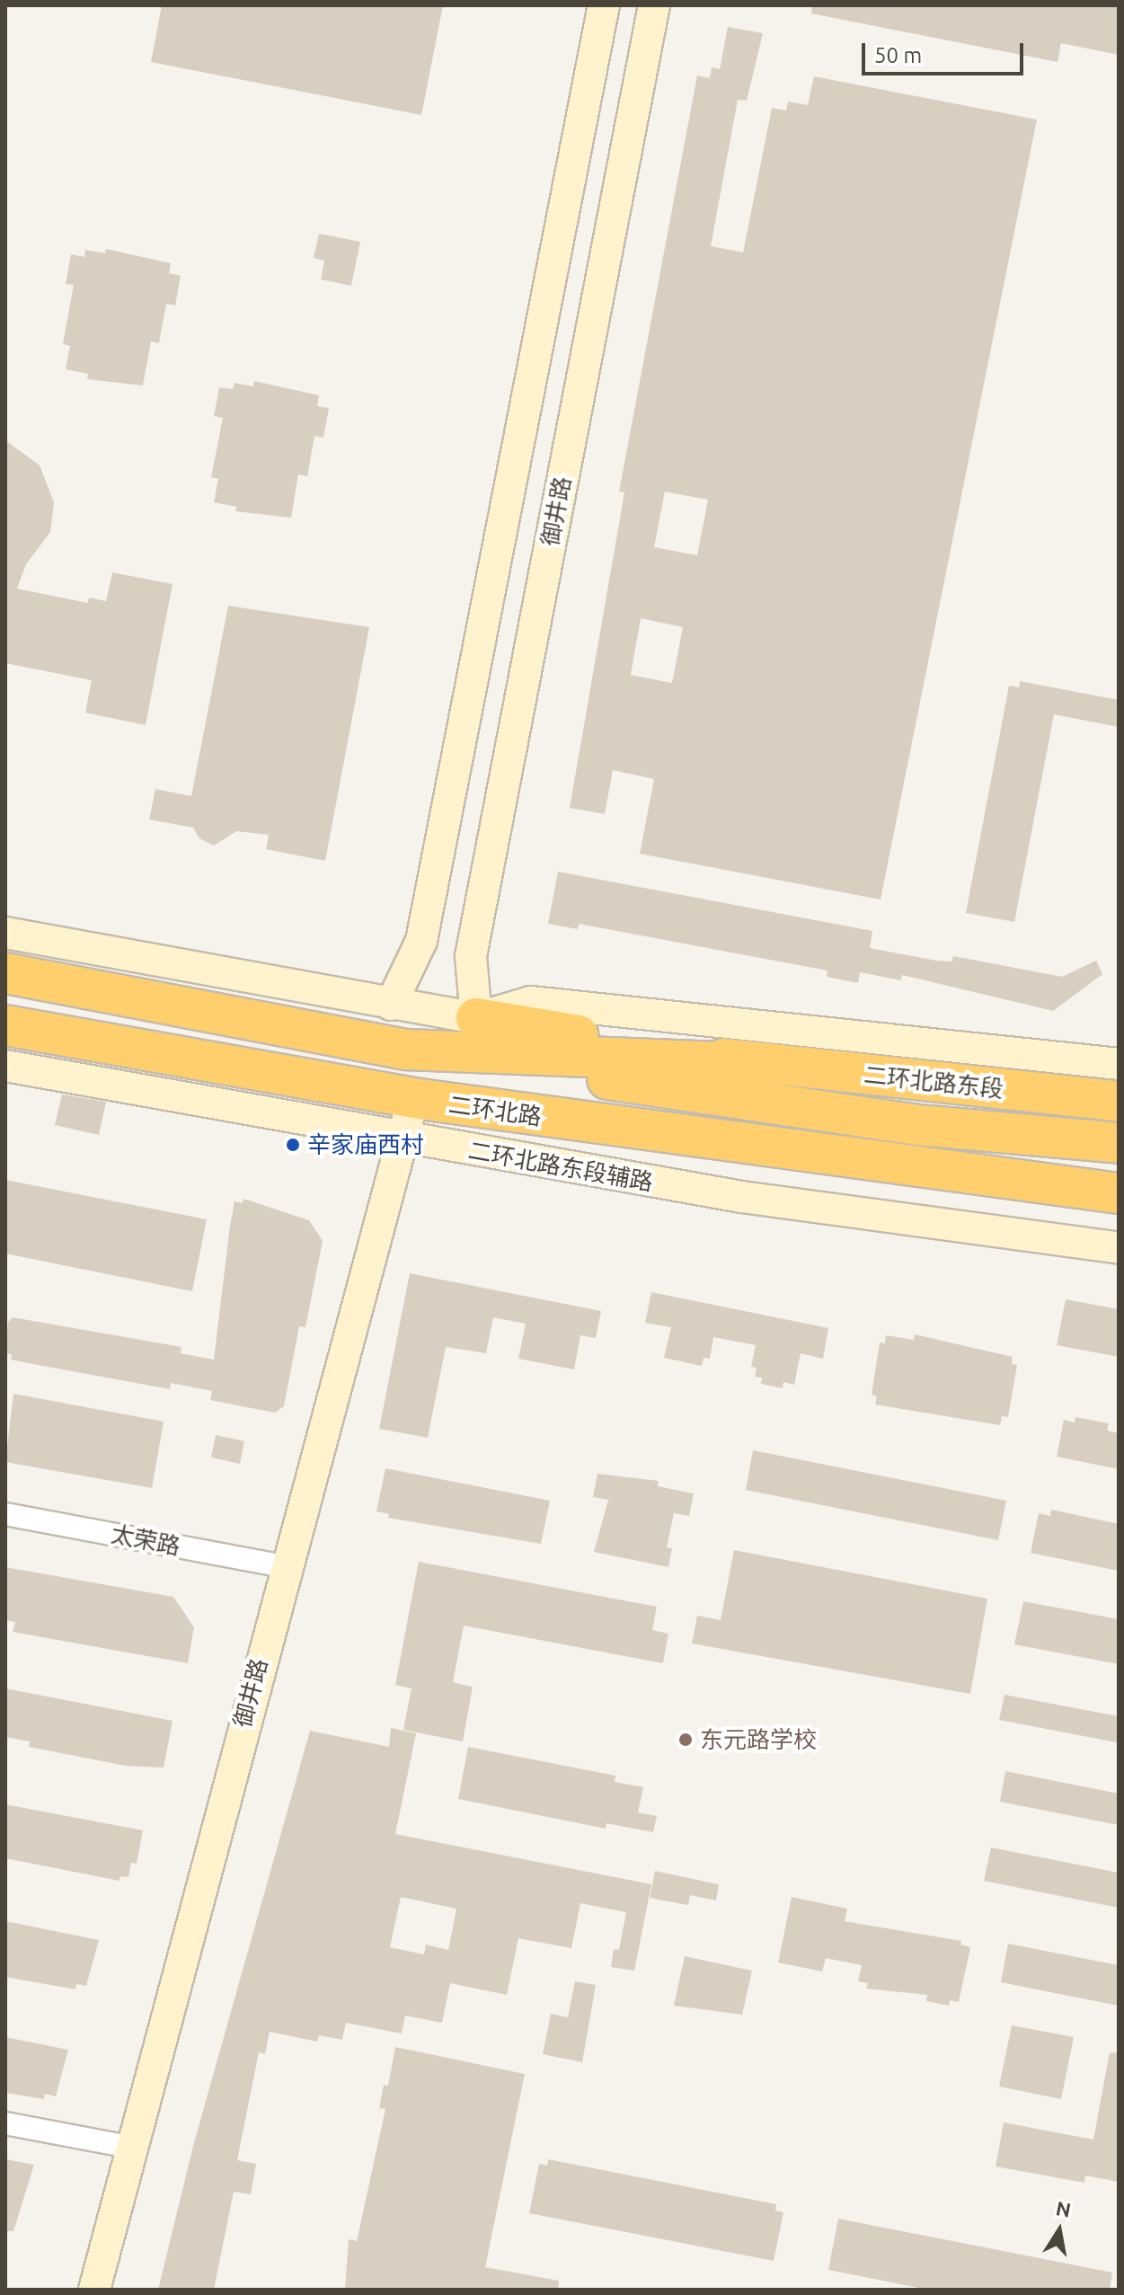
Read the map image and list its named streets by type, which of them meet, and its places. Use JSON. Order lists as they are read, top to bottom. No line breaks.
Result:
{"streets":{"highway":["二环北路东段","二环北路"],"street":["御井路","二环北路东段辅路","太荣路"]},"crossings":[["御井路","二环北路"],["御井路","二环北路东段辅路"],["御井路","太荣路"],["二环北路东段","二环北路"]],"places":["辛家庙西村","东元路学校"],"scale_bar":"50 m","north":"top"}
